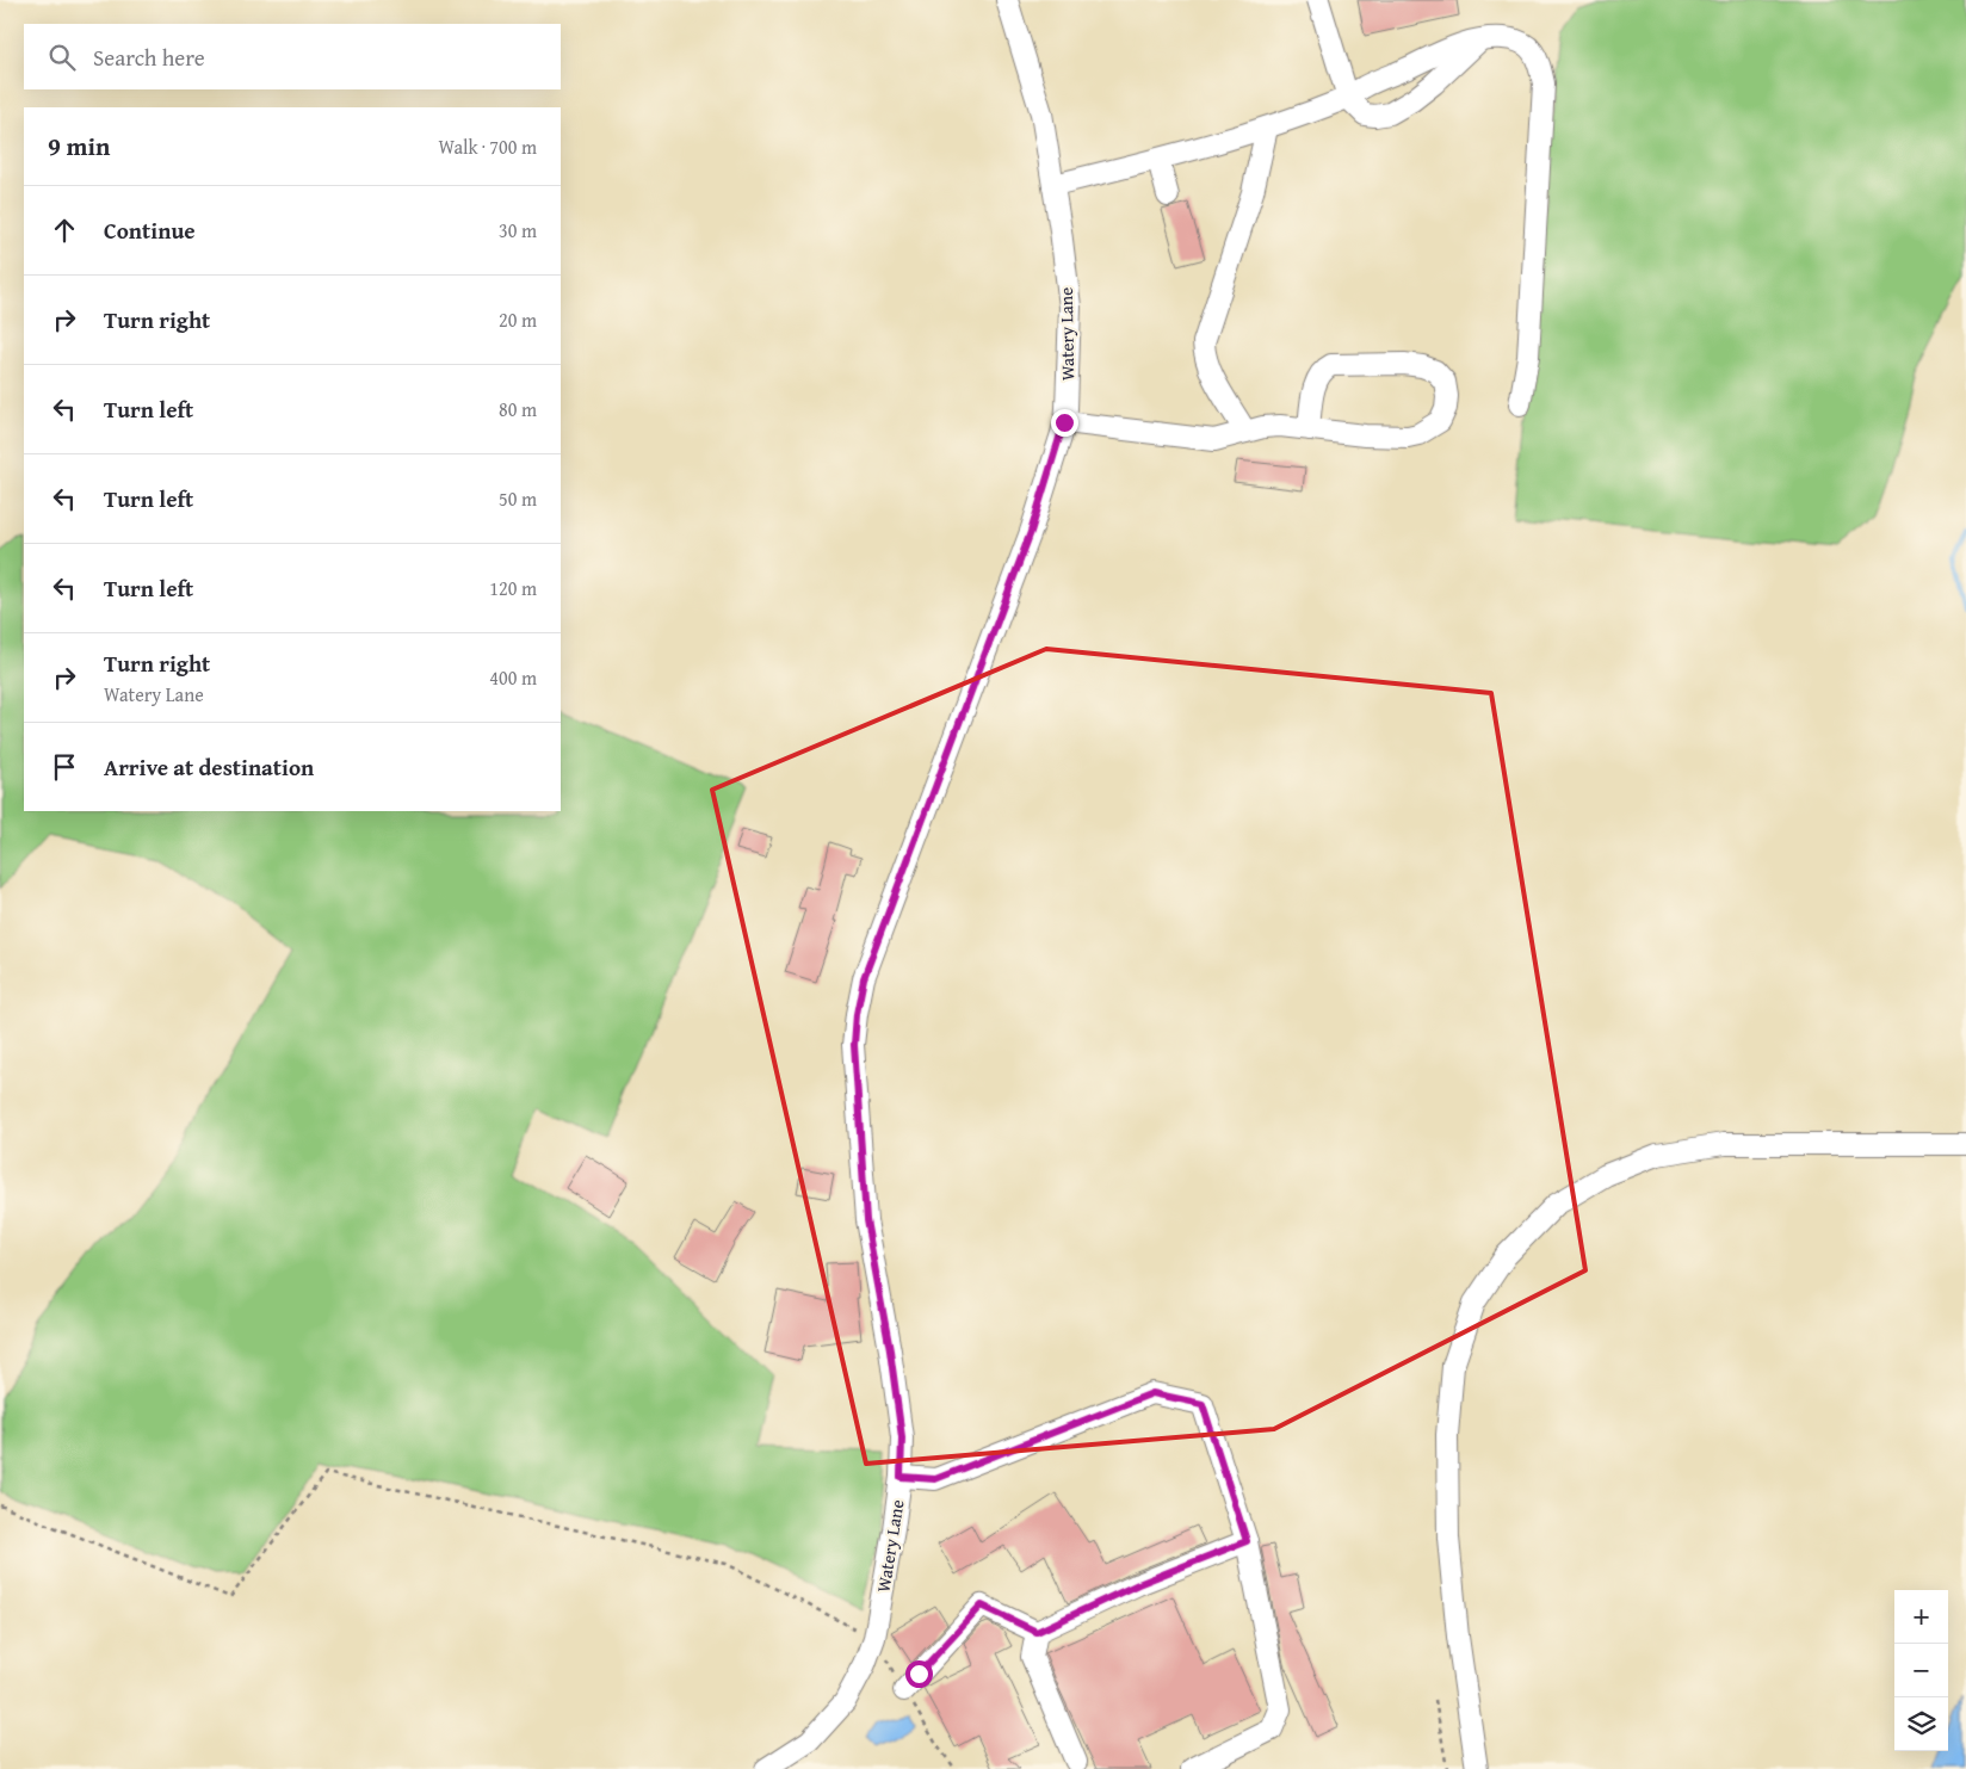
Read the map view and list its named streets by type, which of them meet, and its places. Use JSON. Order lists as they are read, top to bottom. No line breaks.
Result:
{"streets":{"street":["Watery Lane"]},"page":{"search":"Search here","heading":["9 min","Walk · 700 m"],"list":[["Continue","30 m"],["Turn right","20 m"],["Turn left","80 m"],["Turn left","50 m"],["Turn left","120 m"],["Turn right","Watery Lane","400 m"],"Arrive at destination"],"map_buttons":["+","−"]}}
